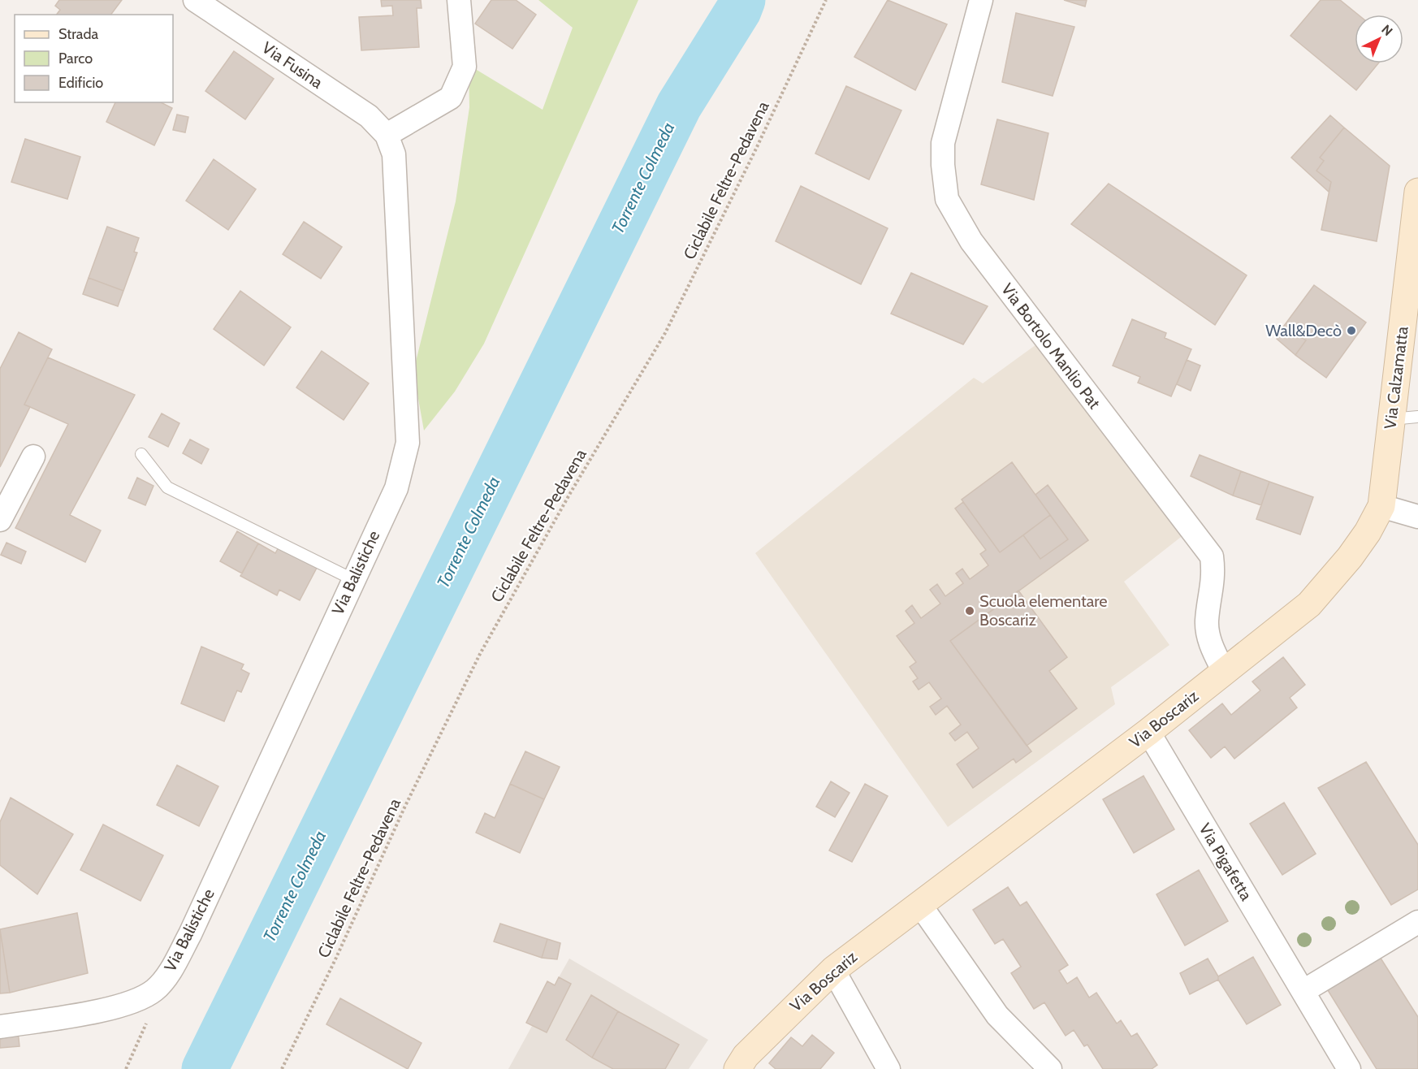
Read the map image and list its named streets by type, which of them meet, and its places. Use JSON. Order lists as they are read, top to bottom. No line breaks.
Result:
{"streets":{"street":["Via Fusina","Via Bortolo Manlio Pat","Via Calzamatta","Via Balistiche","Via Boscariz","Via Pigafetta"],"path":["Ciclabile Feltre-Pedavena"]},"crossings":[["Via Fusina","Via Balistiche"],["Via Bortolo Manlio Pat","Via Boscariz"],["Via Calzamatta","Via Boscariz"],["Via Boscariz","Via Pigafetta"]],"water":["Torrente Colmeda"],"places":["Wall&Decò","Scuola elementare Boscariz"],"legend":["Strada","Parco","Edificio"],"north":"top right"}
